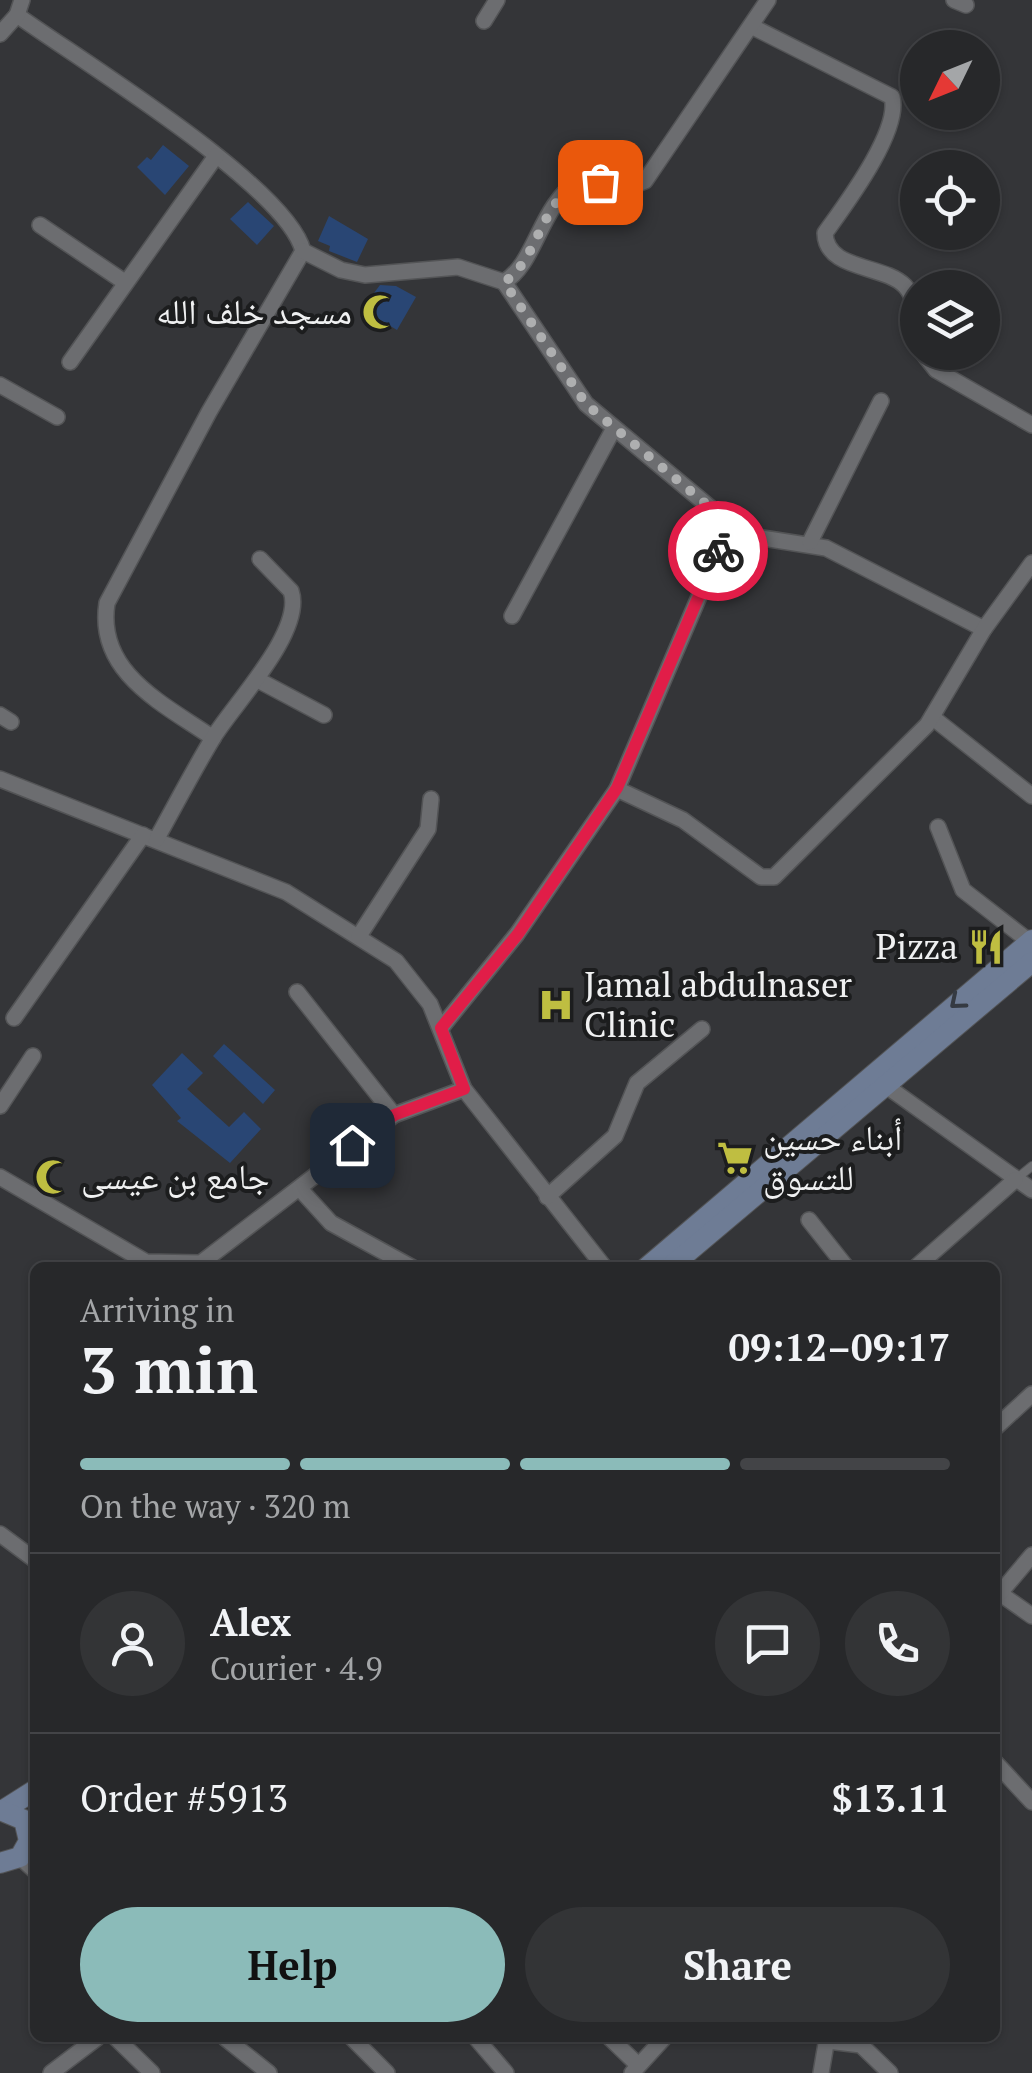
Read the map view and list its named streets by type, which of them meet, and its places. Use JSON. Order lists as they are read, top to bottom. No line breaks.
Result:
{"places":{"mosque":["مسجد خلف الله","جامع بن عيسى"],"restaurant":["Pizza"],"hospital":["Jamal abdulnaser Clinic"],"supermarket":["أبناء حسين للتسوق"]},"north":"bottom left","page":{"heading":["3 min","Arriving in","09:12–09:17"],"panel":["Alex","Courier · 4.9","Order #5913","$13.11"],"bar":"On the way · 320 m","buttons":["Help","Share"]}}
